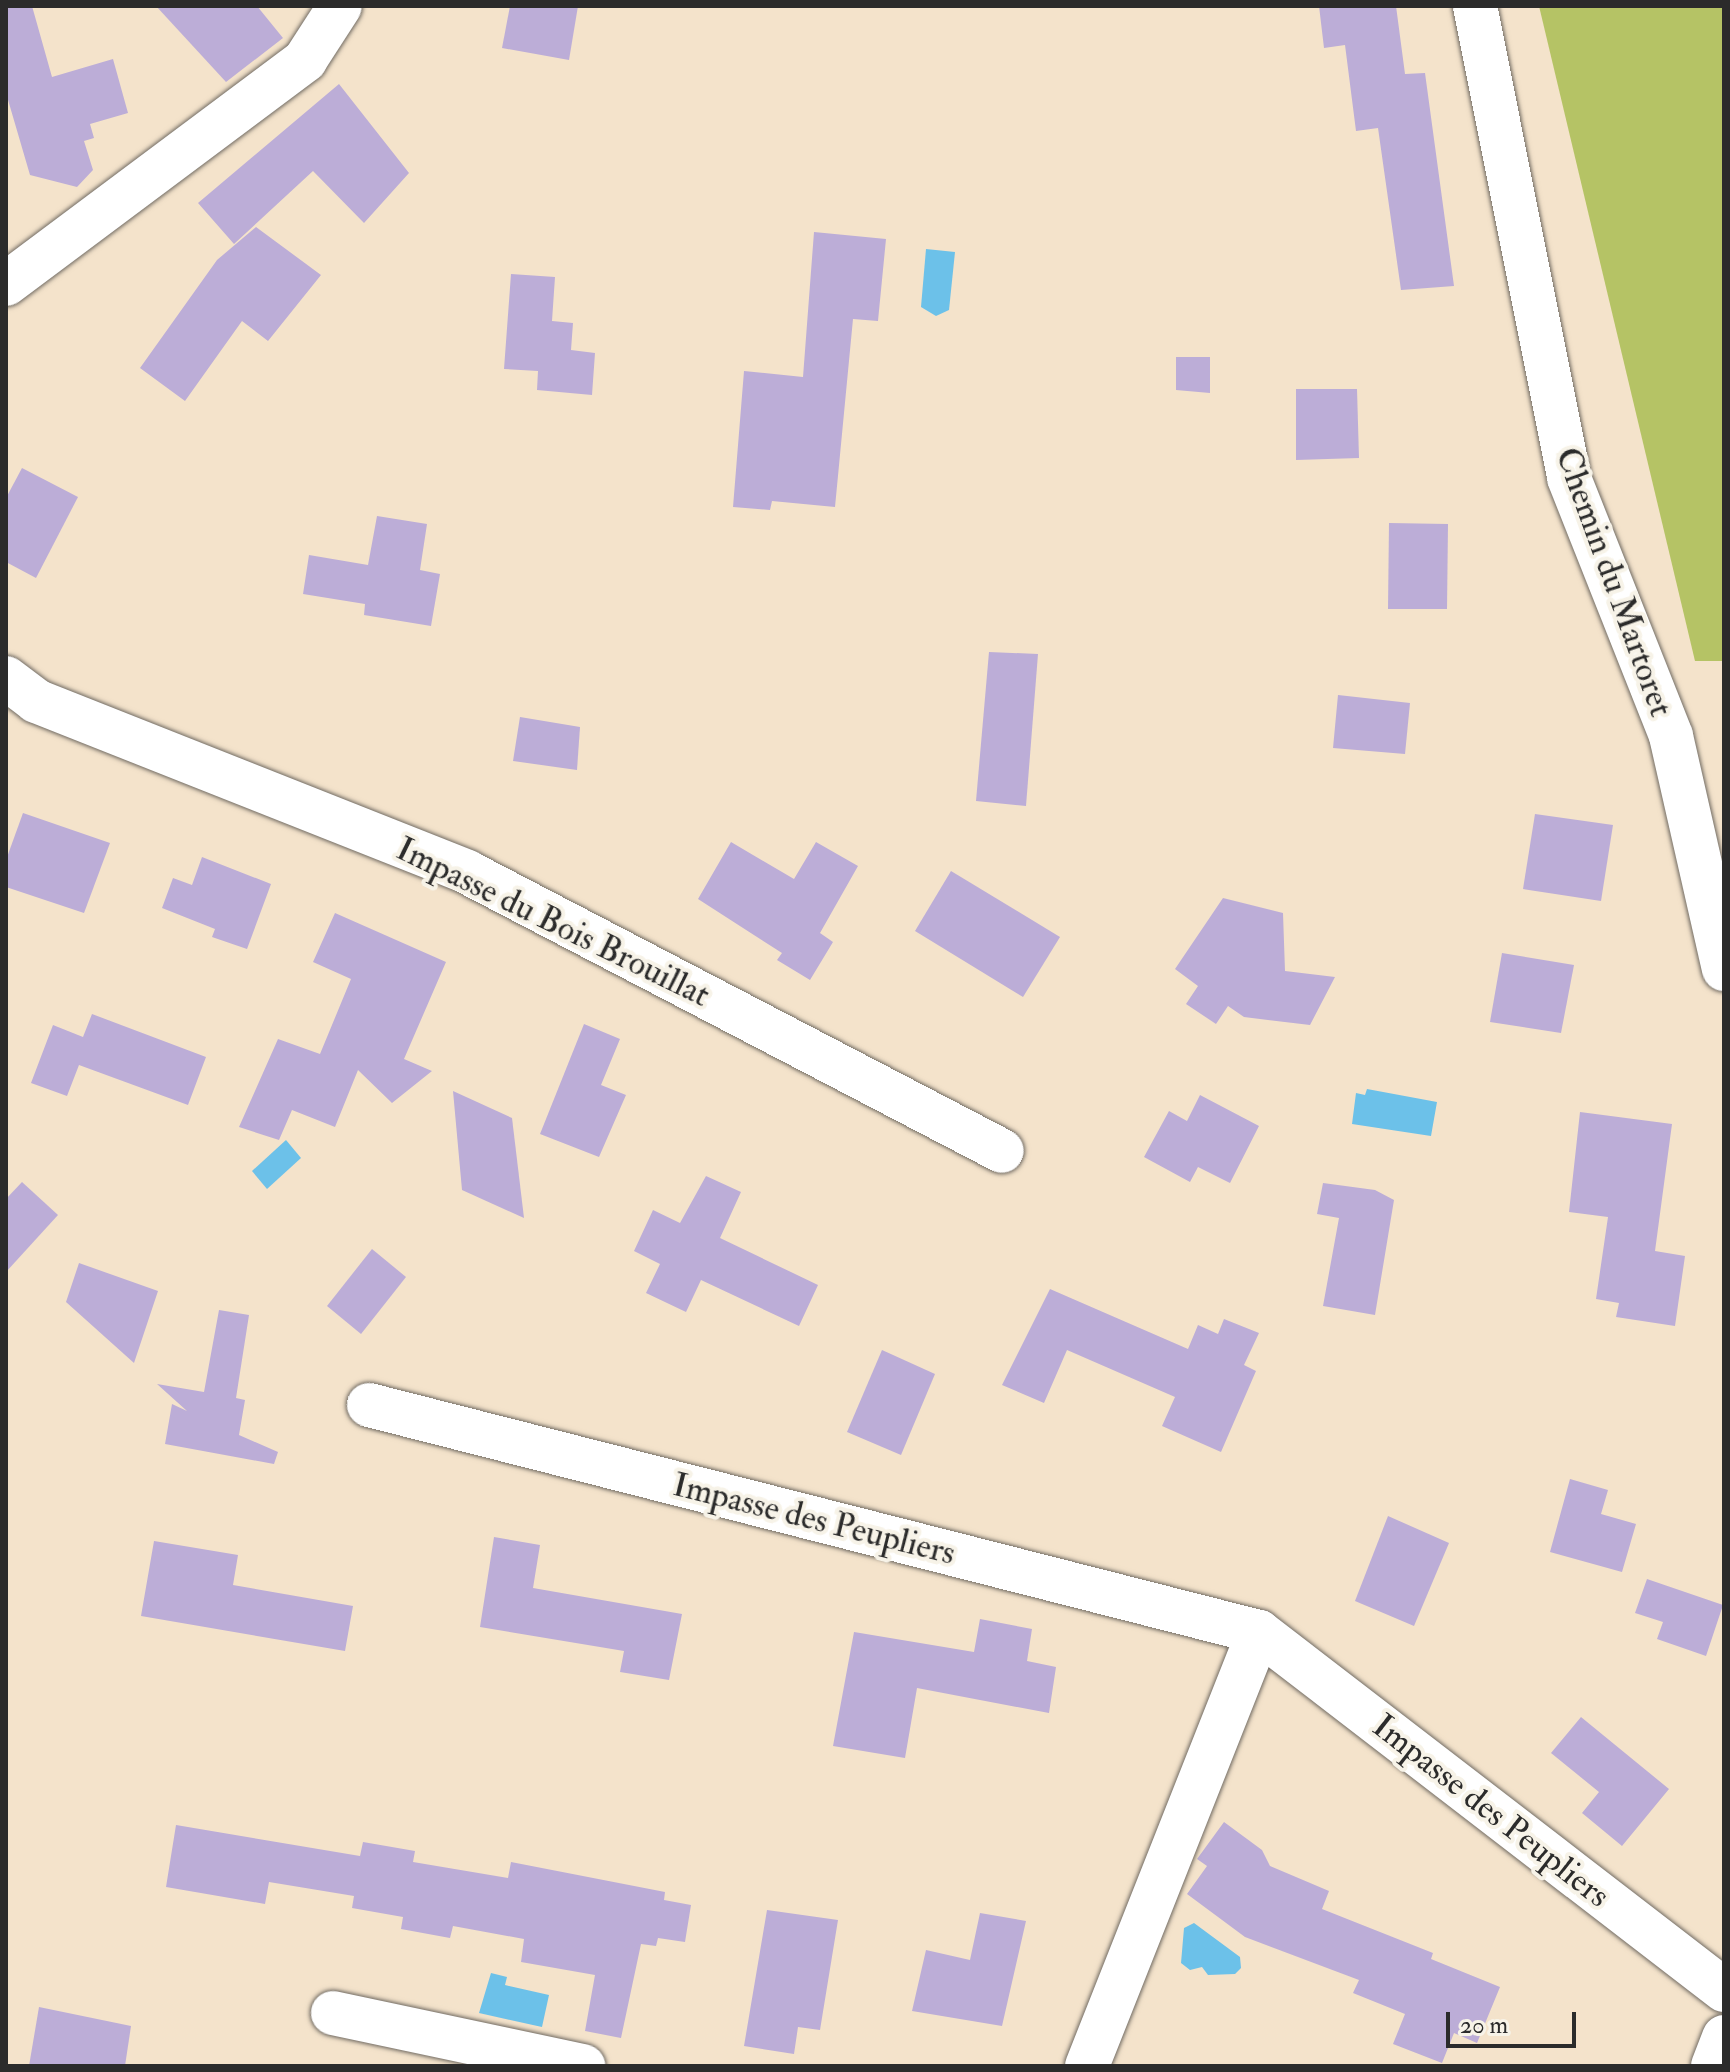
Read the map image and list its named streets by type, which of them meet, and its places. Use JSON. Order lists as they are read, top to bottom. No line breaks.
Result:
{"streets":{"street":["Chemin du Martoret","Impasse du Bois Brouillat","Impasse des Peupliers"]},"scale_bar":"20 m"}
